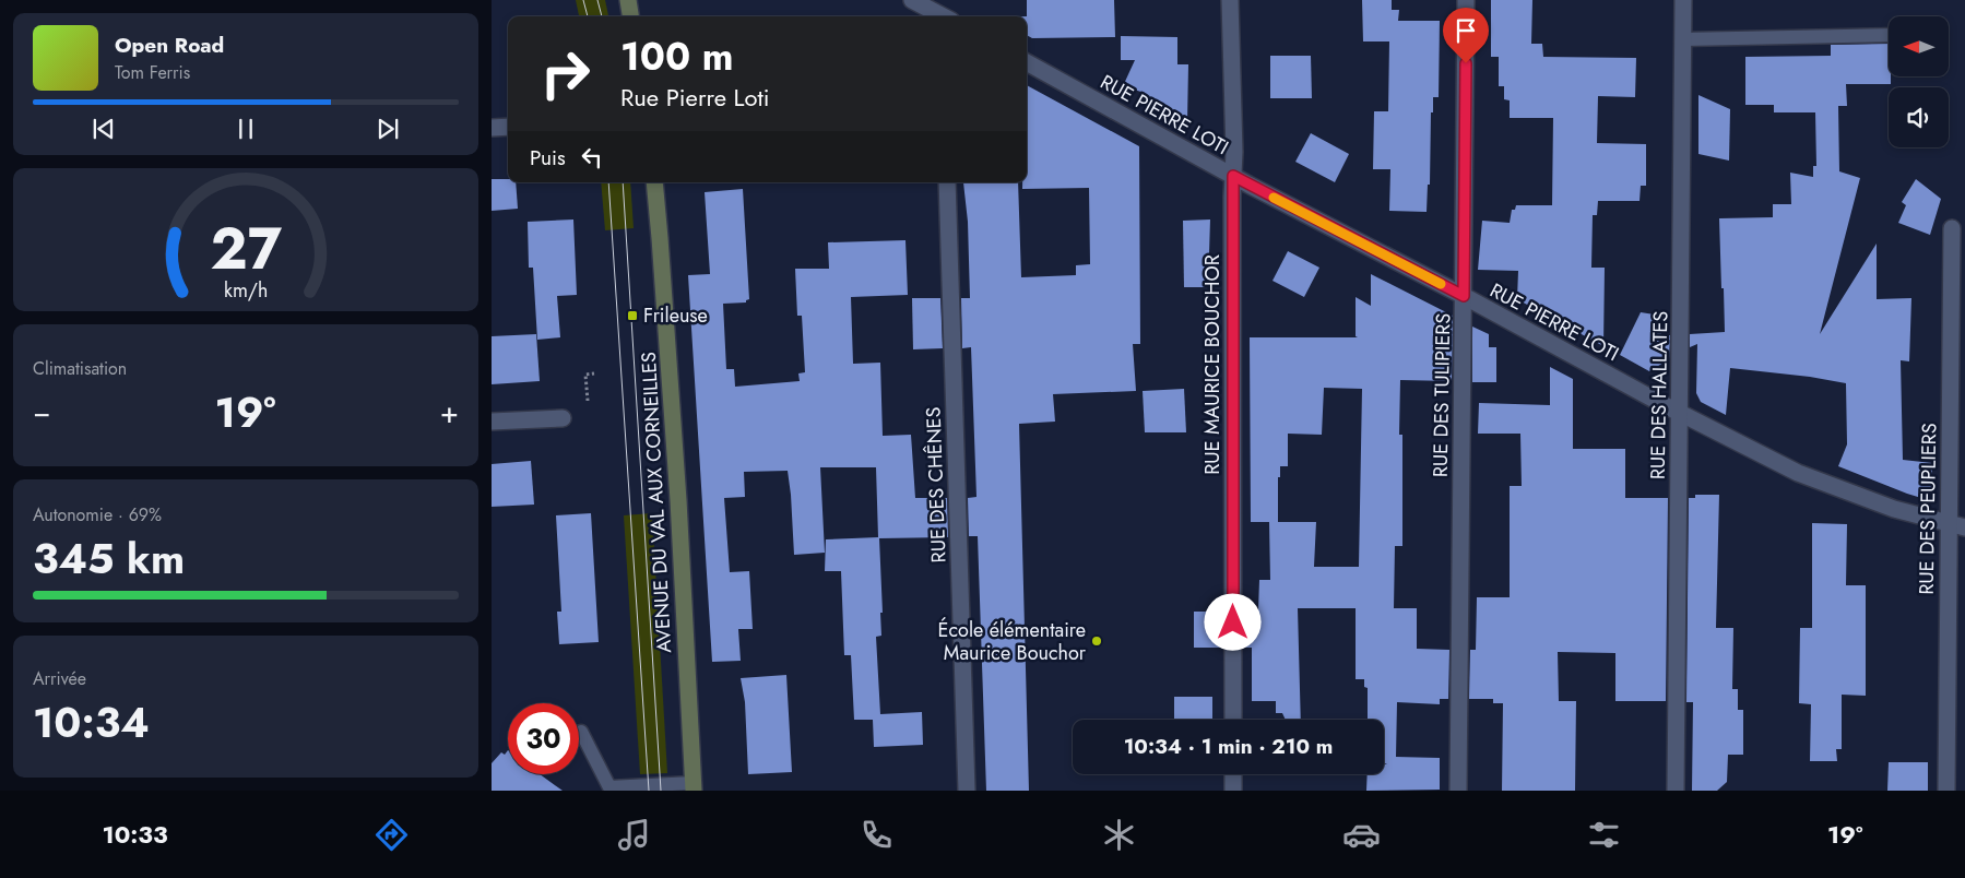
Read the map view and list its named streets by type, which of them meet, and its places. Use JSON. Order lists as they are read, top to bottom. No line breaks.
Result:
{"streets":{"street":["RUE PIERRE LOTI","RUE MAURICE BOUCHOR","RUE DES TULIPIERS","RUE DES HALLATES","RUE DES CHÊNES","AVENUE DU VAL AUX CORNEILLES","RUE DES PEUPLIERS"]},"crossings":[["RUE PIERRE LOTI","RUE MAURICE BOUCHOR"],["RUE PIERRE LOTI","RUE DES TULIPIERS"],["RUE PIERRE LOTI","RUE DES HALLATES"],["RUE PIERRE LOTI","RUE DES PEUPLIERS"]],"places":{"transit":["Frileuse"],"other":["École élémentaire Maurice Bouchor"]},"north":"left","page":{"turn":["100 m","Rue Pierre Loti"],"song":["Open Road","Tom Ferris"],"then":"Puis","tile":["Climatisation",["Autonomie · 69%","345 km"],["Arrivée","10:34"]],"heat":["−","19°","+"],"limit":"30","trip":"10:34 · 1 min · 210 m","tabs":["10:33","19°"],"gauge":["27","km/h"]}}
